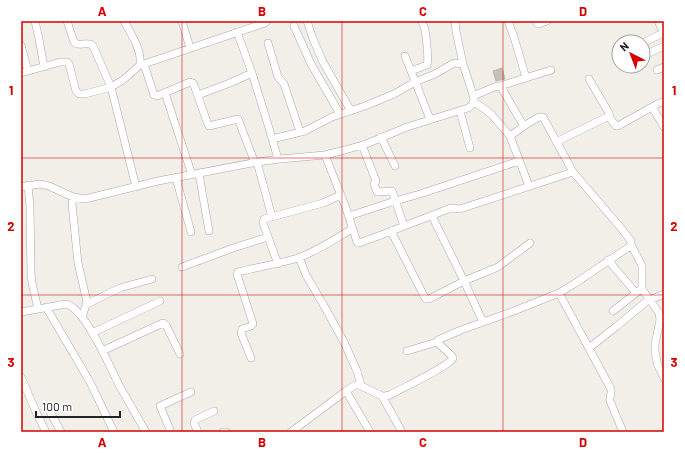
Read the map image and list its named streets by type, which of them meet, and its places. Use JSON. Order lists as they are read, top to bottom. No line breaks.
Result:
{"scale_bar":"100 m","north":"top left","grid":{"columns":["A","B","C","D"],"rows":["1","2","3"]}}
